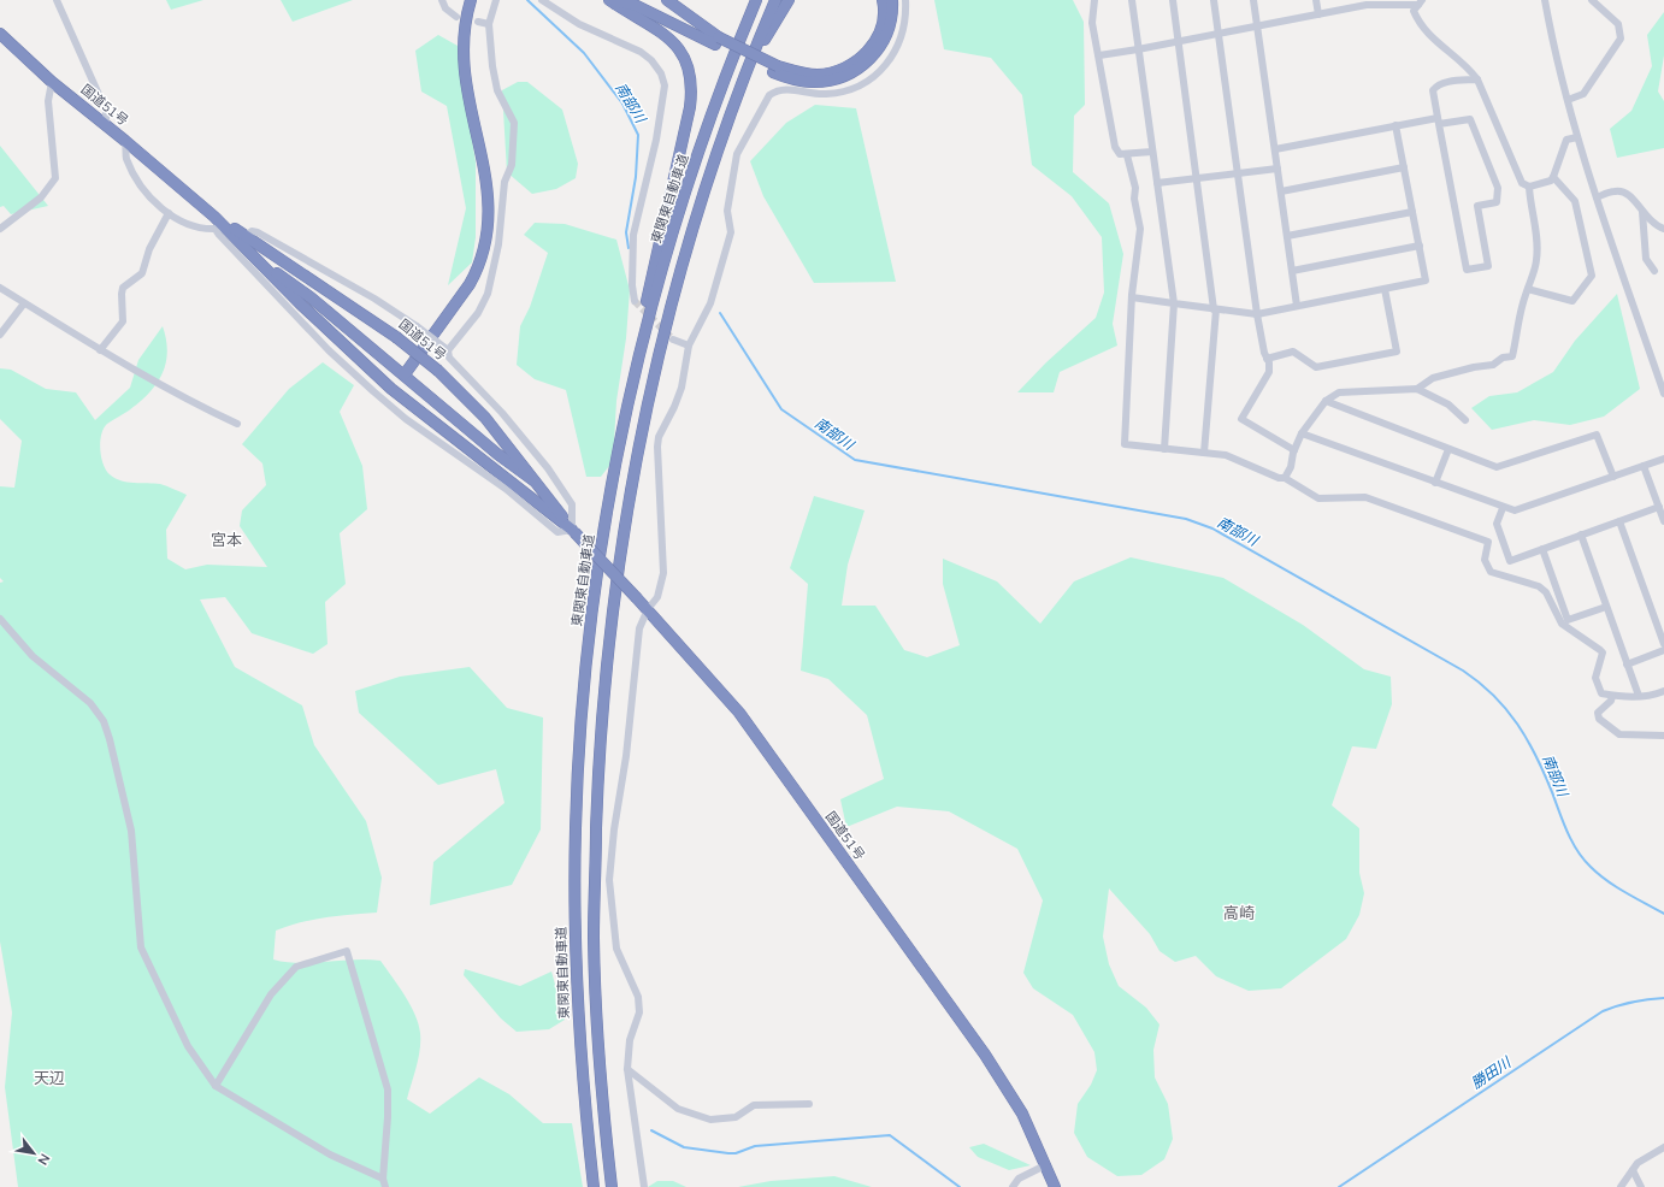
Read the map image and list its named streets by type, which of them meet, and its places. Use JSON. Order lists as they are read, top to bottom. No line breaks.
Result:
{"streets":{"highway":["国道51号","東関東自動車道"]},"districts":["宮本","高崎","天辺"],"water":["南部川","勝田川"],"north":"bottom right"}
